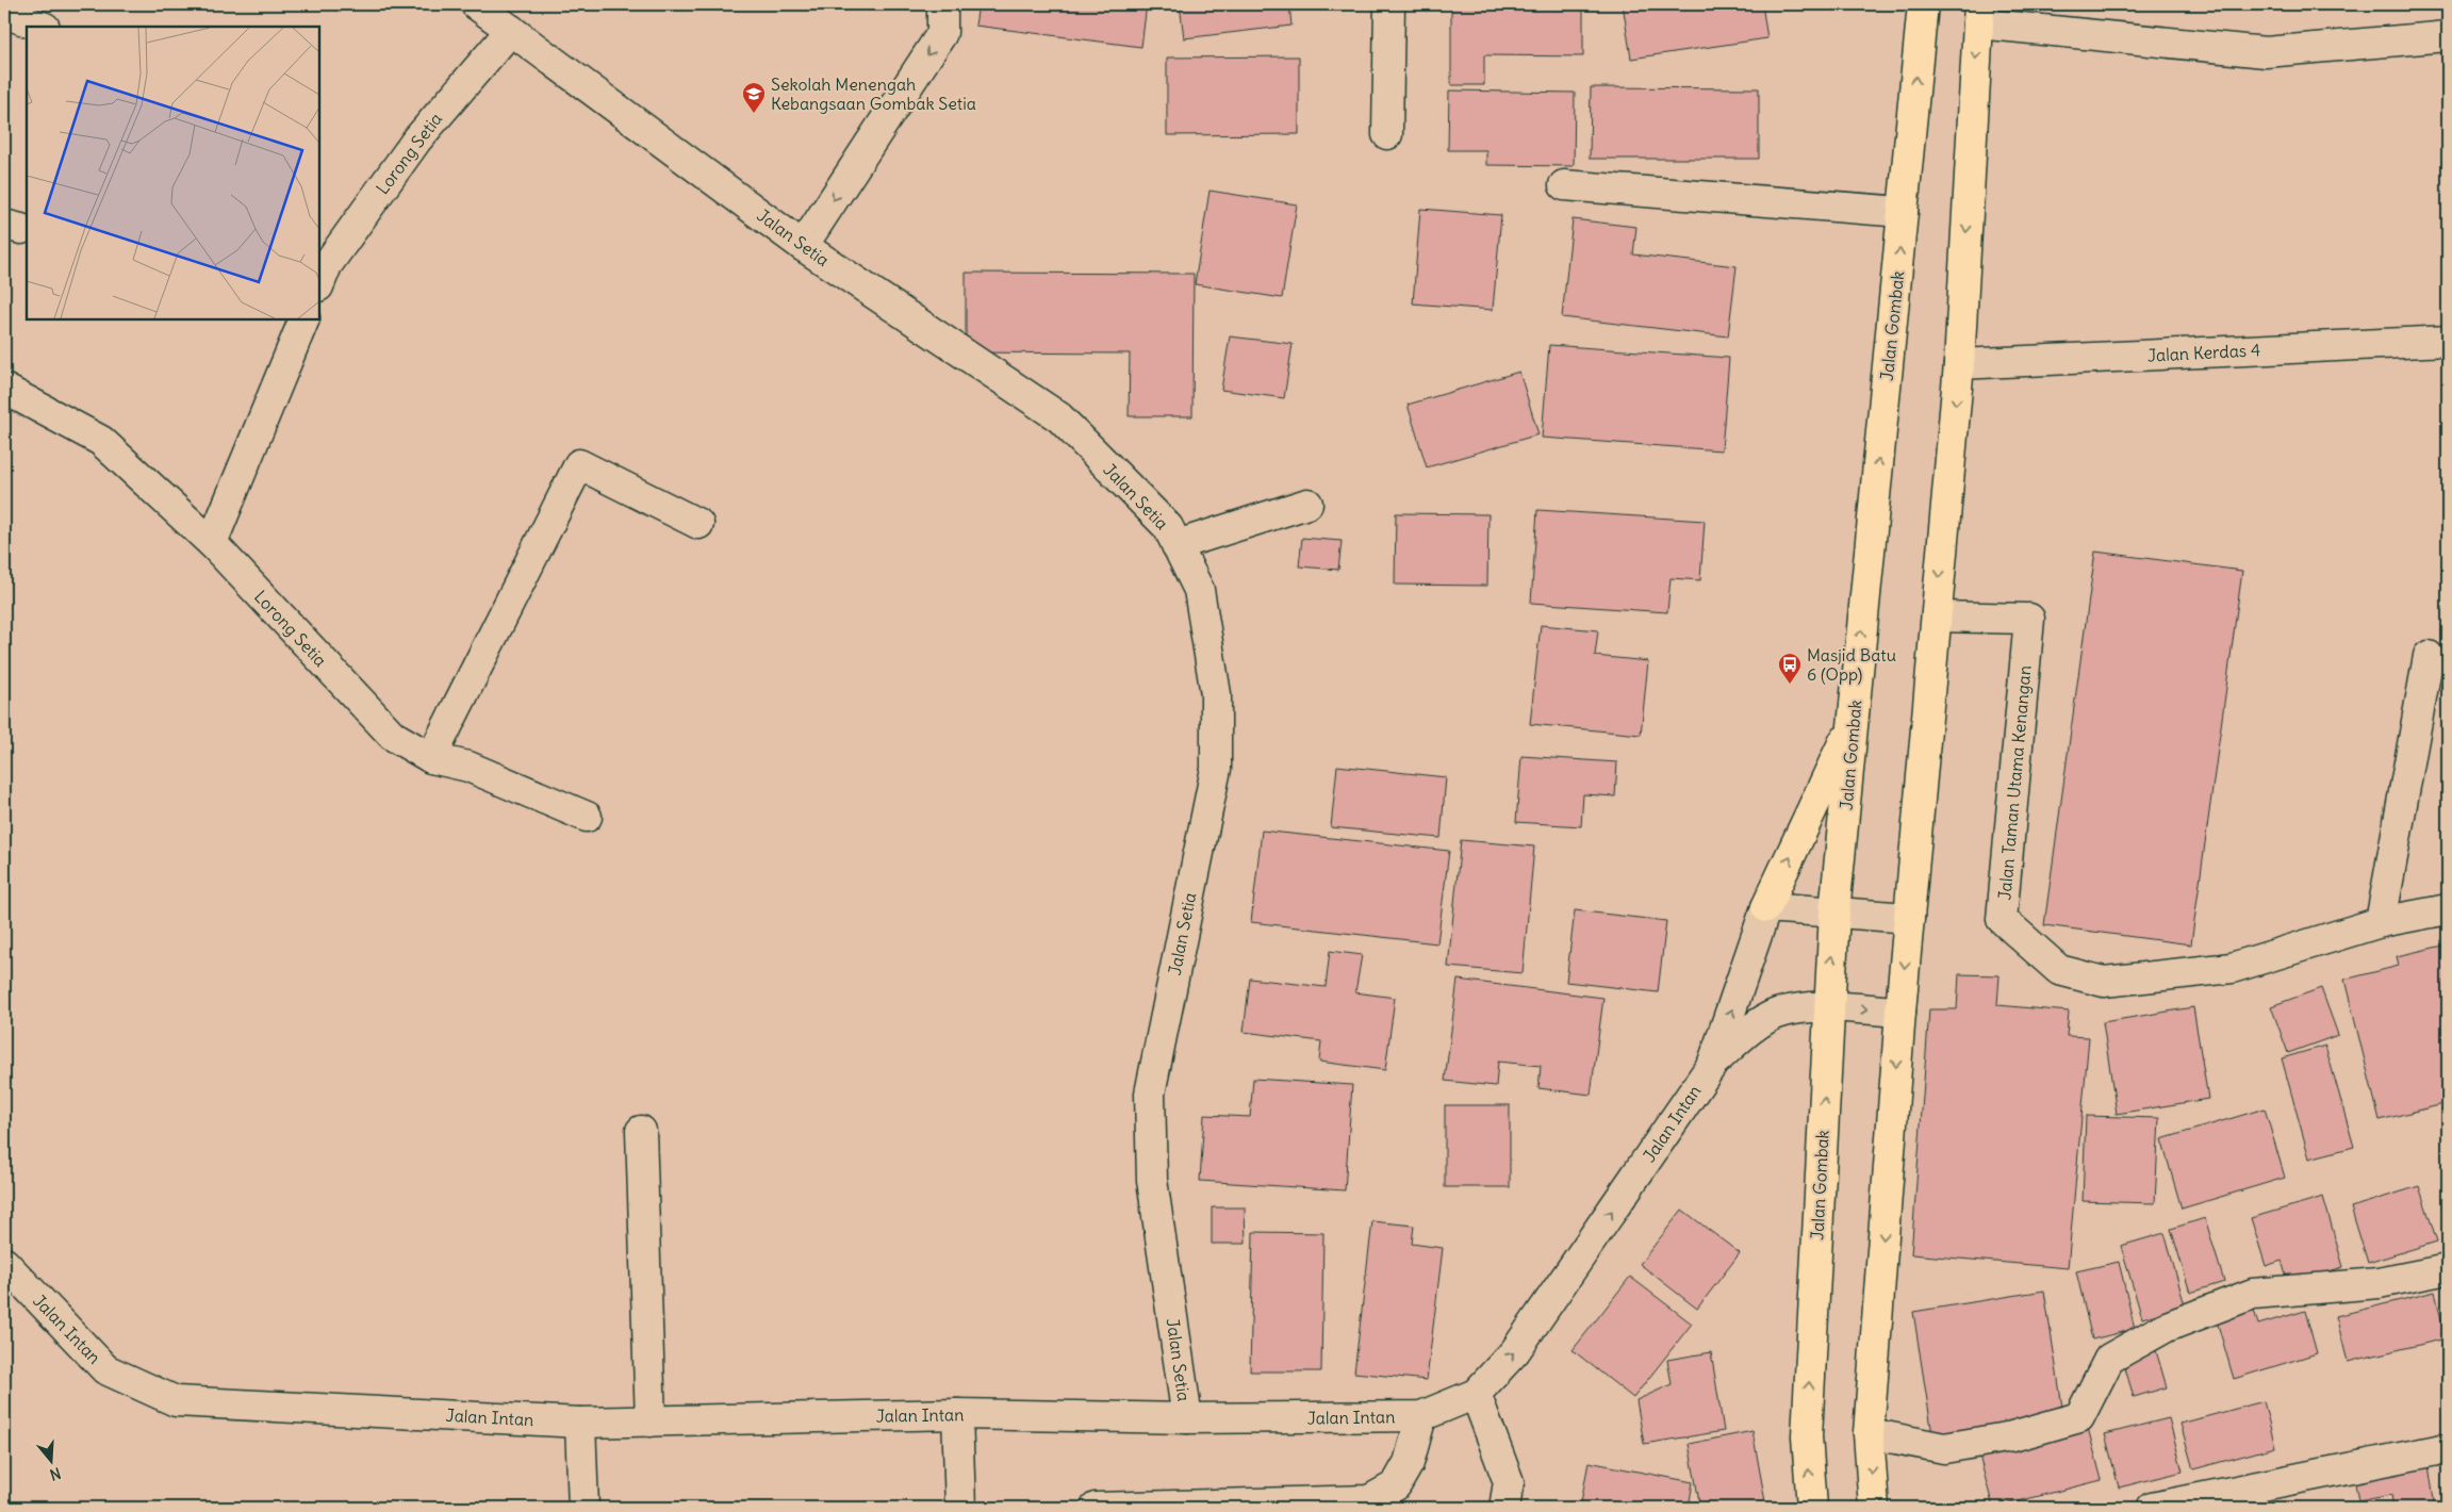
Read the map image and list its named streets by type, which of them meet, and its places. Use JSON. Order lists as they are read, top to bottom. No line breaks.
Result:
{"streets":{"main road":["Jalan Gombak"],"street":["Lorong Setia","Jalan Setia","Jalan Kerdas 4","Jalan Taman Utama Kenangan","Jalan Intan"]},"crossings":[["Lorong Setia","Jalan Setia"],["Jalan Setia","Jalan Intan"],["Jalan Gombak","Jalan Intan"]],"places":{"school or university":["Sekolah Menengah Kebangsaan Gombak Setia"],"bus stop":["Masjid Batu 6 (Opp)"]},"north":"bottom"}
